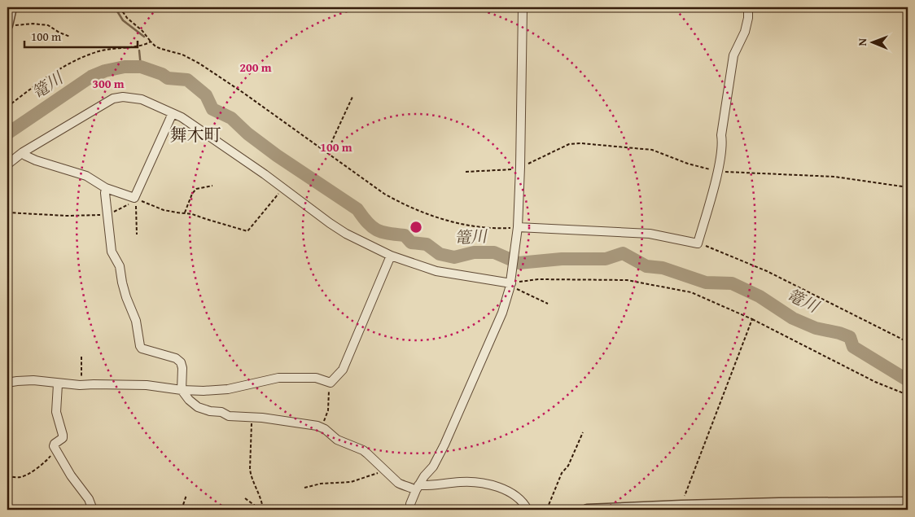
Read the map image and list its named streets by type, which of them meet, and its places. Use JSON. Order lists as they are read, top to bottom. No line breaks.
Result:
{"districts":["舞木町"],"water":["篭川"],"scale_bar":"100 m","north":"left","rings":["200 m","300 m","100 m"]}
